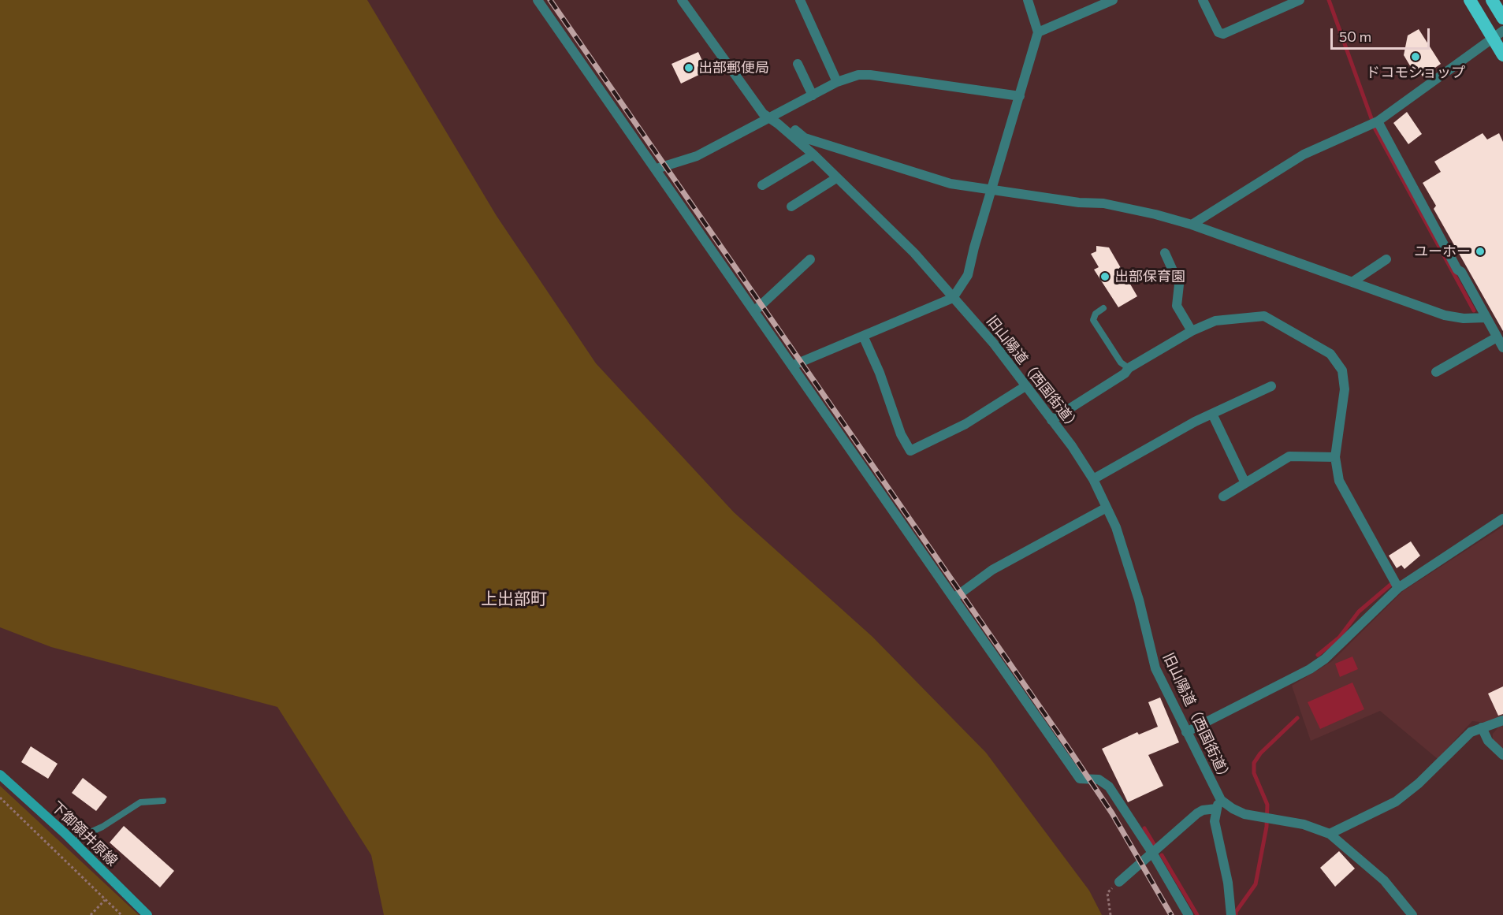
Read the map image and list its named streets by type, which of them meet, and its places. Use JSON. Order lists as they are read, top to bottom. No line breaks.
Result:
{"streets":{"main road":["下御領井原線"],"street":["旧山陽道（西国街道）"]},"districts":["上出部町"],"places":["ドコモショップ","出部郵便局","ユーホー","出部保育園"],"scale_bar":"50 m"}
